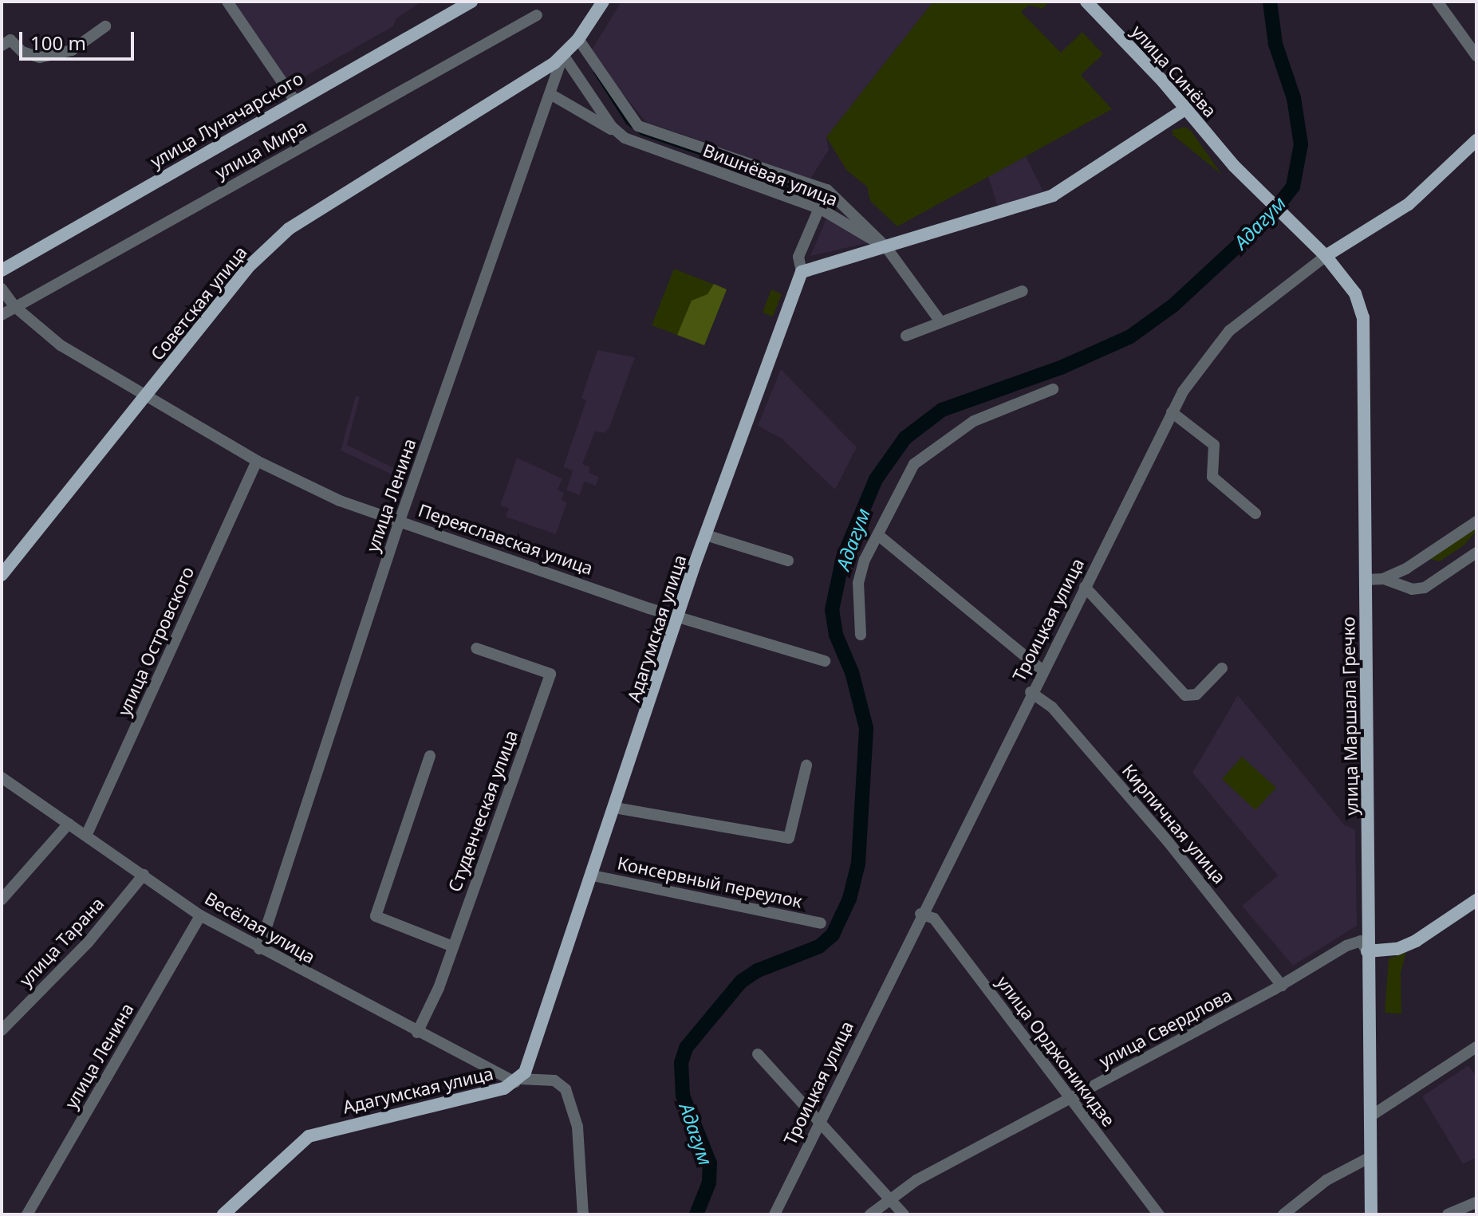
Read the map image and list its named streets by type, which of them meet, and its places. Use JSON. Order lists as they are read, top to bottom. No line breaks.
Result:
{"streets":{"main road":["улица Синёва","улица Луначарского","Советская улица","улица Ленина","Троицкая улица","Адагумская улица","улица Маршала Гречко","улица Свердлова"],"street":["улица Мира","Вишнёвая улица","Переяславская улица","улица Островского","Студенческая улица","Кирпичная улица","Консервный переулок","Весёлая улица","улица Тарана","улица Орджоникидзе"]},"crossings":[["улица Синёва","улица Маршала Гречко"],["улица Мира","Переяславская улица"],["Вишнёвая улица","Советская улица"],["Вишнёвая улица","улица Ленина"],["Советская улица","улица Ленина"],["Советская улица","Переяславская улица"],["улица Ленина","Переяславская улица"],["улица Ленина","Весёлая улица"],["Переяславская улица","Адагумская улица"],["Переяславская улица","улица Островского"],["Троицкая улица","улица Маршала Гречко"],["Троицкая улица","Кирпичная улица"],["Троицкая улица","улица Орджоникидзе"],["Адагумская улица","Консервный переулок"],["Адагумская улица","Весёлая улица"],["улица Островского","Весёлая улица"],["улица Маршала Гречко","улица Свердлова"],["Студенческая улица","Весёлая улица"],["Кирпичная улица","улица Свердлова"],["Весёлая улица","улица Тарана"],["улица Свердлова","улица Орджоникидзе"]],"water":["Адагум"],"scale_bar":"100 m"}
